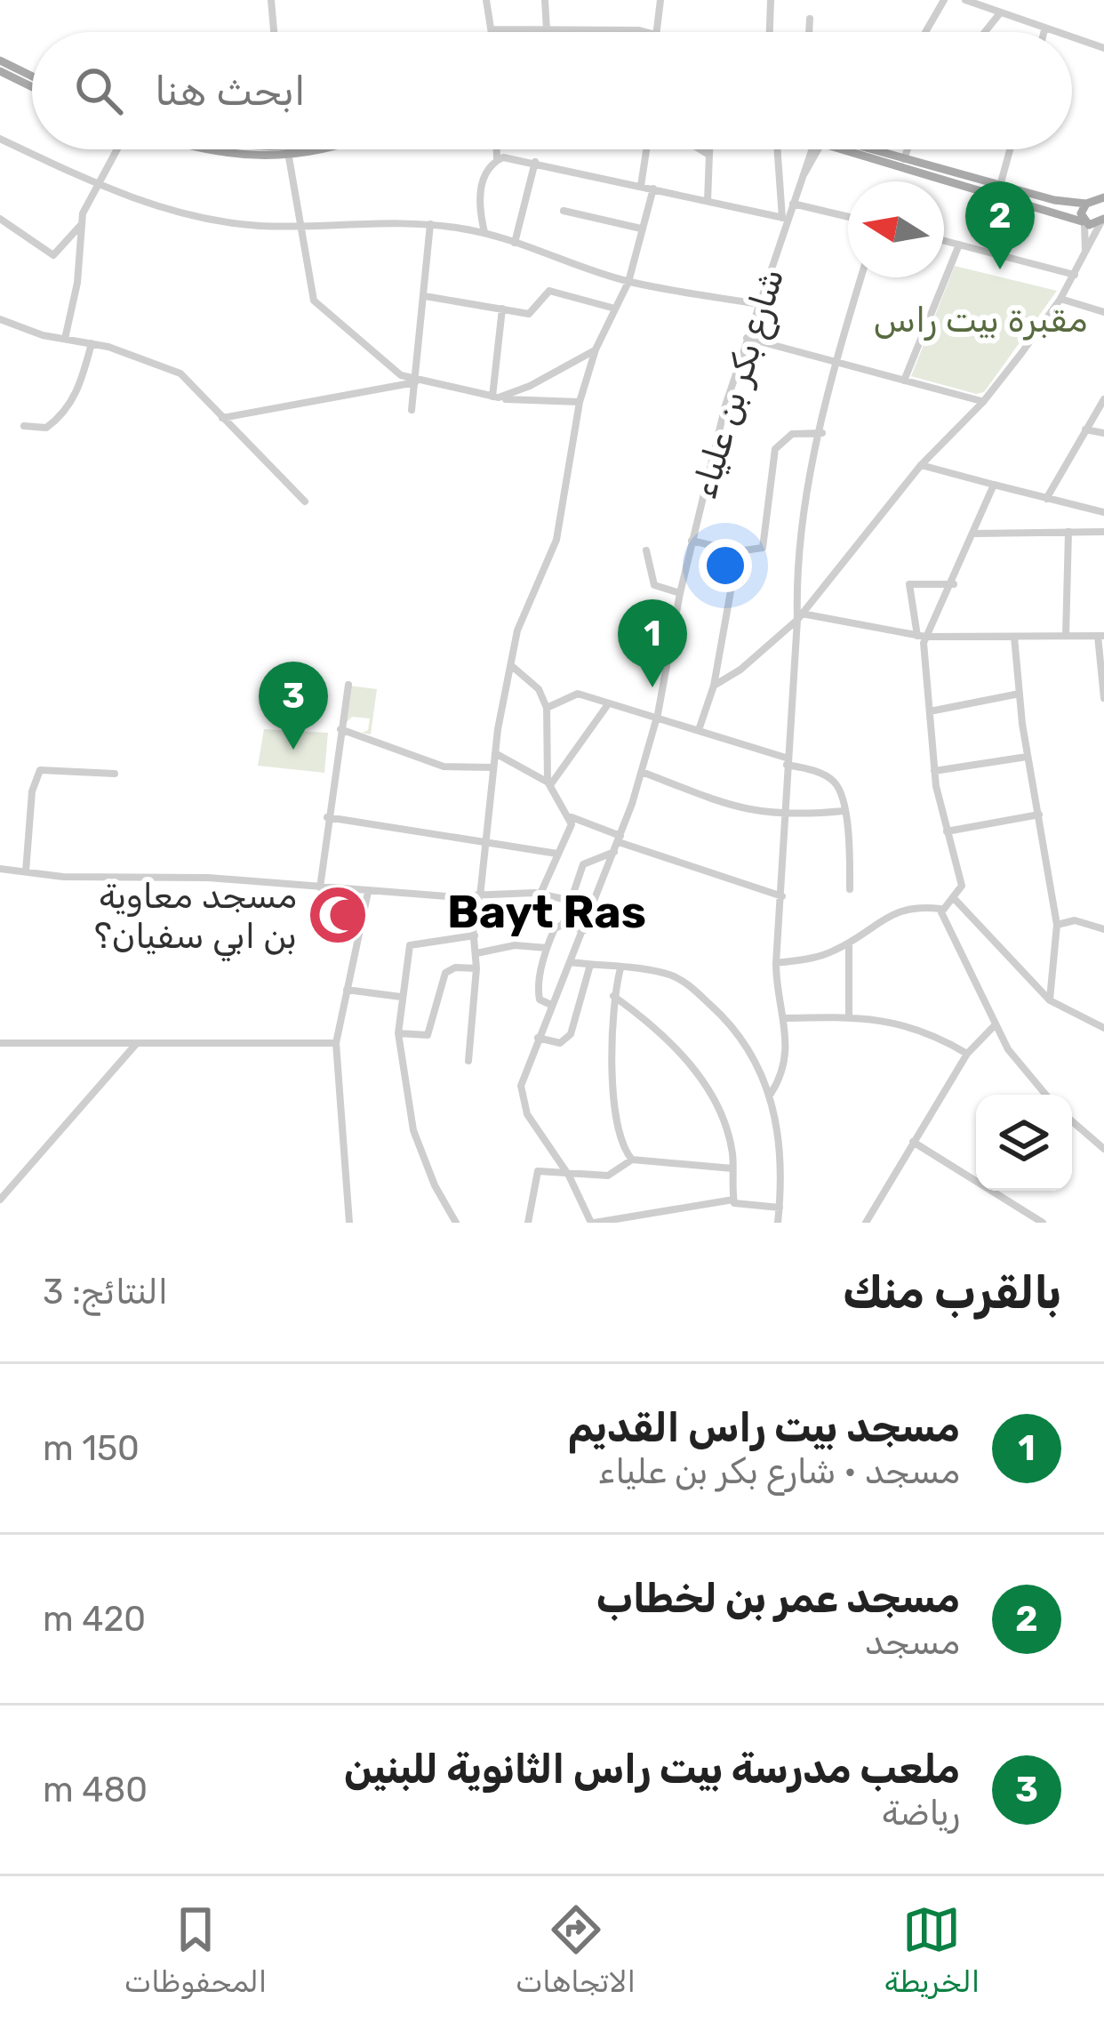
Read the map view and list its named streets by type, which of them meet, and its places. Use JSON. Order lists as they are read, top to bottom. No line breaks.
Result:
{"streets":{"street":["شارع بكر بن علياء"]},"districts":["Bayt Ras"],"parks":["مقبرة بيت راس"],"places":{"mosque":["مسجد معاوية بن ابي سفيان؟"]},"north":"left","page":{"search":"ابحث هنا","pins":["2","1","3"],"heading":["بالقرب منك","النتائج: 3"],"list":[{"mark":"1","name":"مسجد بيت راس القديم","note":"مسجد · شارع بكر بن علياء","value":"150 m"},{"mark":"2","name":"مسجد عمر بن لخطاب","note":"مسجد","value":"420 m"},{"mark":"3","name":"ملعب مدرسة بيت راس الثانوية للبنين","note":"رياضة","value":"480 m"}],"nav":["الخريطة","الاتجاهات","المحفوظات"]}}
